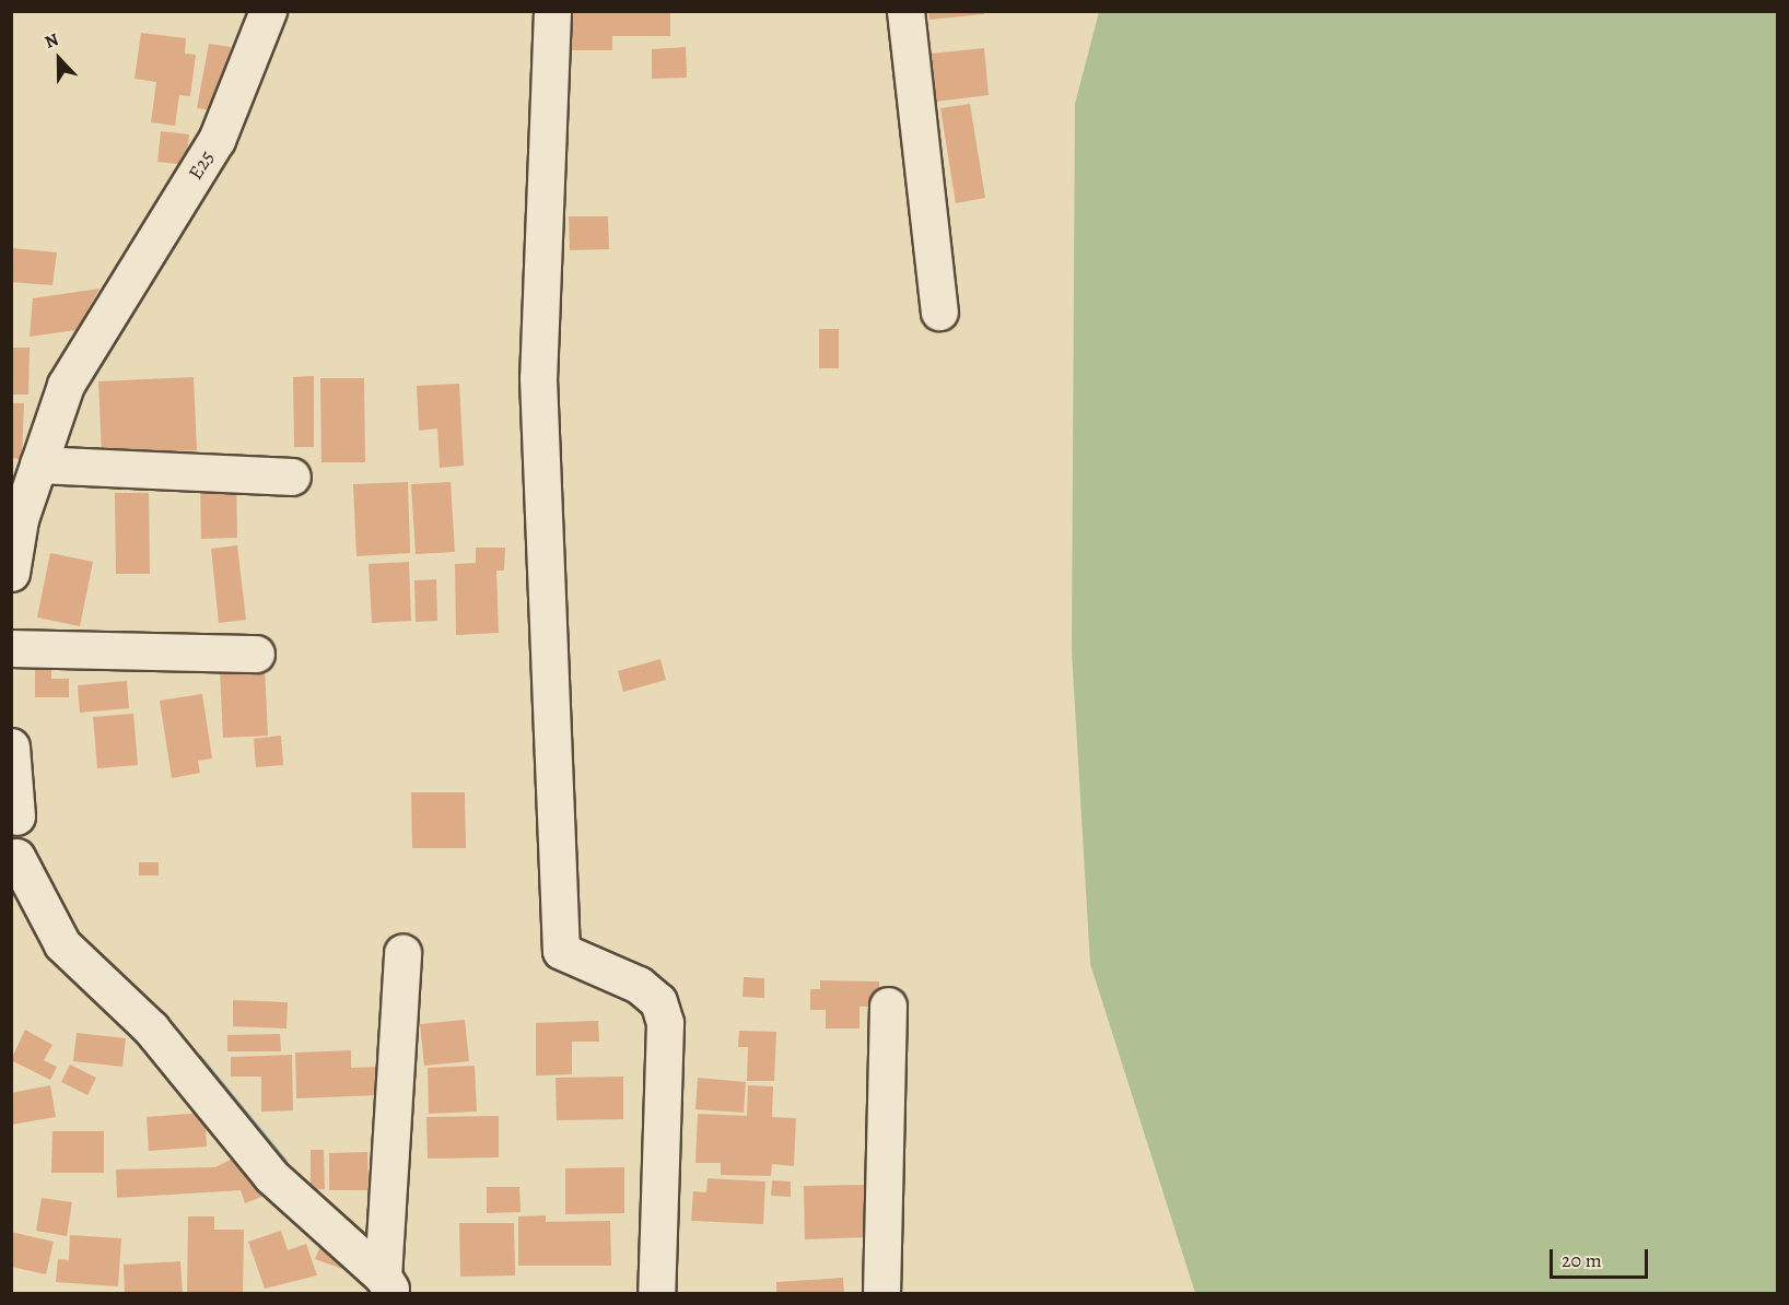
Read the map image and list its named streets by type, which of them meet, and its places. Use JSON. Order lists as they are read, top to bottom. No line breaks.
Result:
{"streets":{"street":["E25"]},"scale_bar":"20 m","north":"top"}
